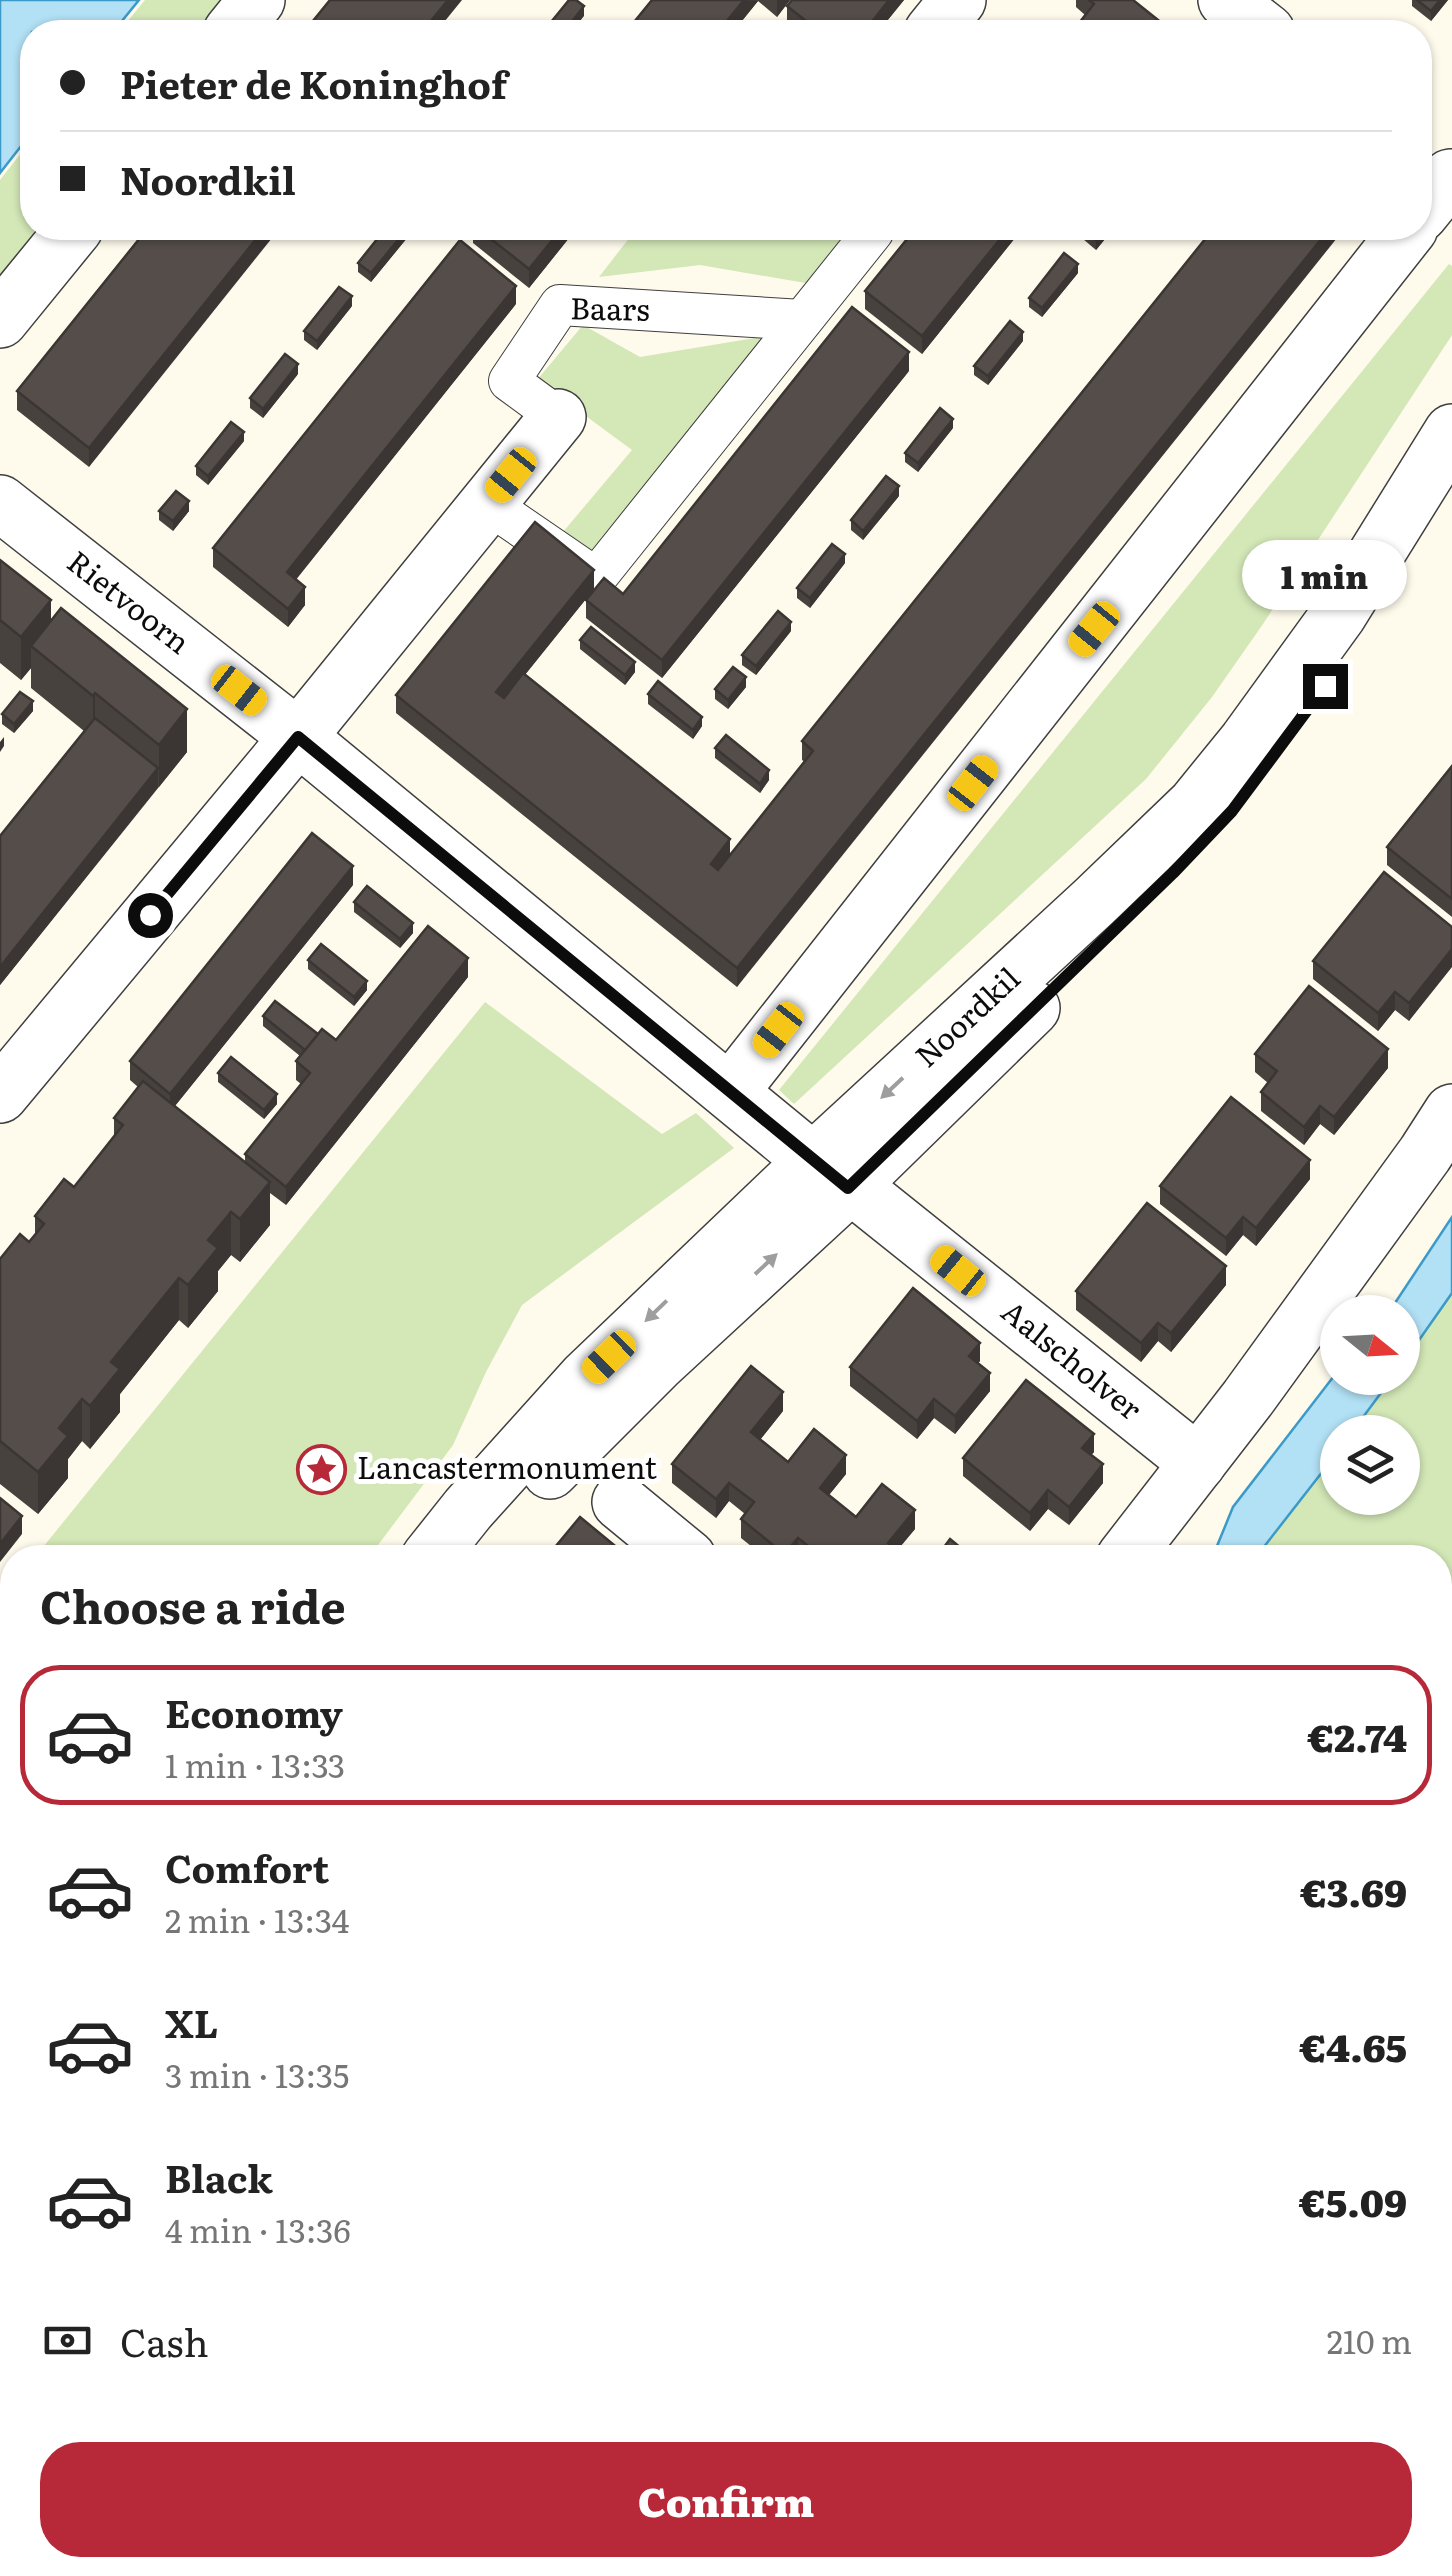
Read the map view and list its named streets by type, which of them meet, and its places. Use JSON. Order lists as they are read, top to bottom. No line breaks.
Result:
{"streets":{"street":["Baars","Rietvoorn","Noordkil","Aalscholver"]},"crossings":[["Baars","Rietvoorn"],["Rietvoorn","Noordkil"],["Rietvoorn","Aalscholver"],["Noordkil","Aalscholver"]],"places":{"place":["Lancastermonument"]},"north":"right","page":{"banner":["Pieter de Koninghof","Noordkil"],"bubble":"1 min","heading":"Choose a ride","list":[{"name":"Economy","note":"1 min · 13:33","value":"€2.74"},{"name":"Comfort","note":"2 min · 13:34","value":"€3.69"},{"name":"XL","note":"3 min · 13:35","value":"€4.65"},{"name":"Black","note":"4 min · 13:36","value":"€5.09"}],"pay":["Cash","210 m"],"buttons":"Confirm"}}
